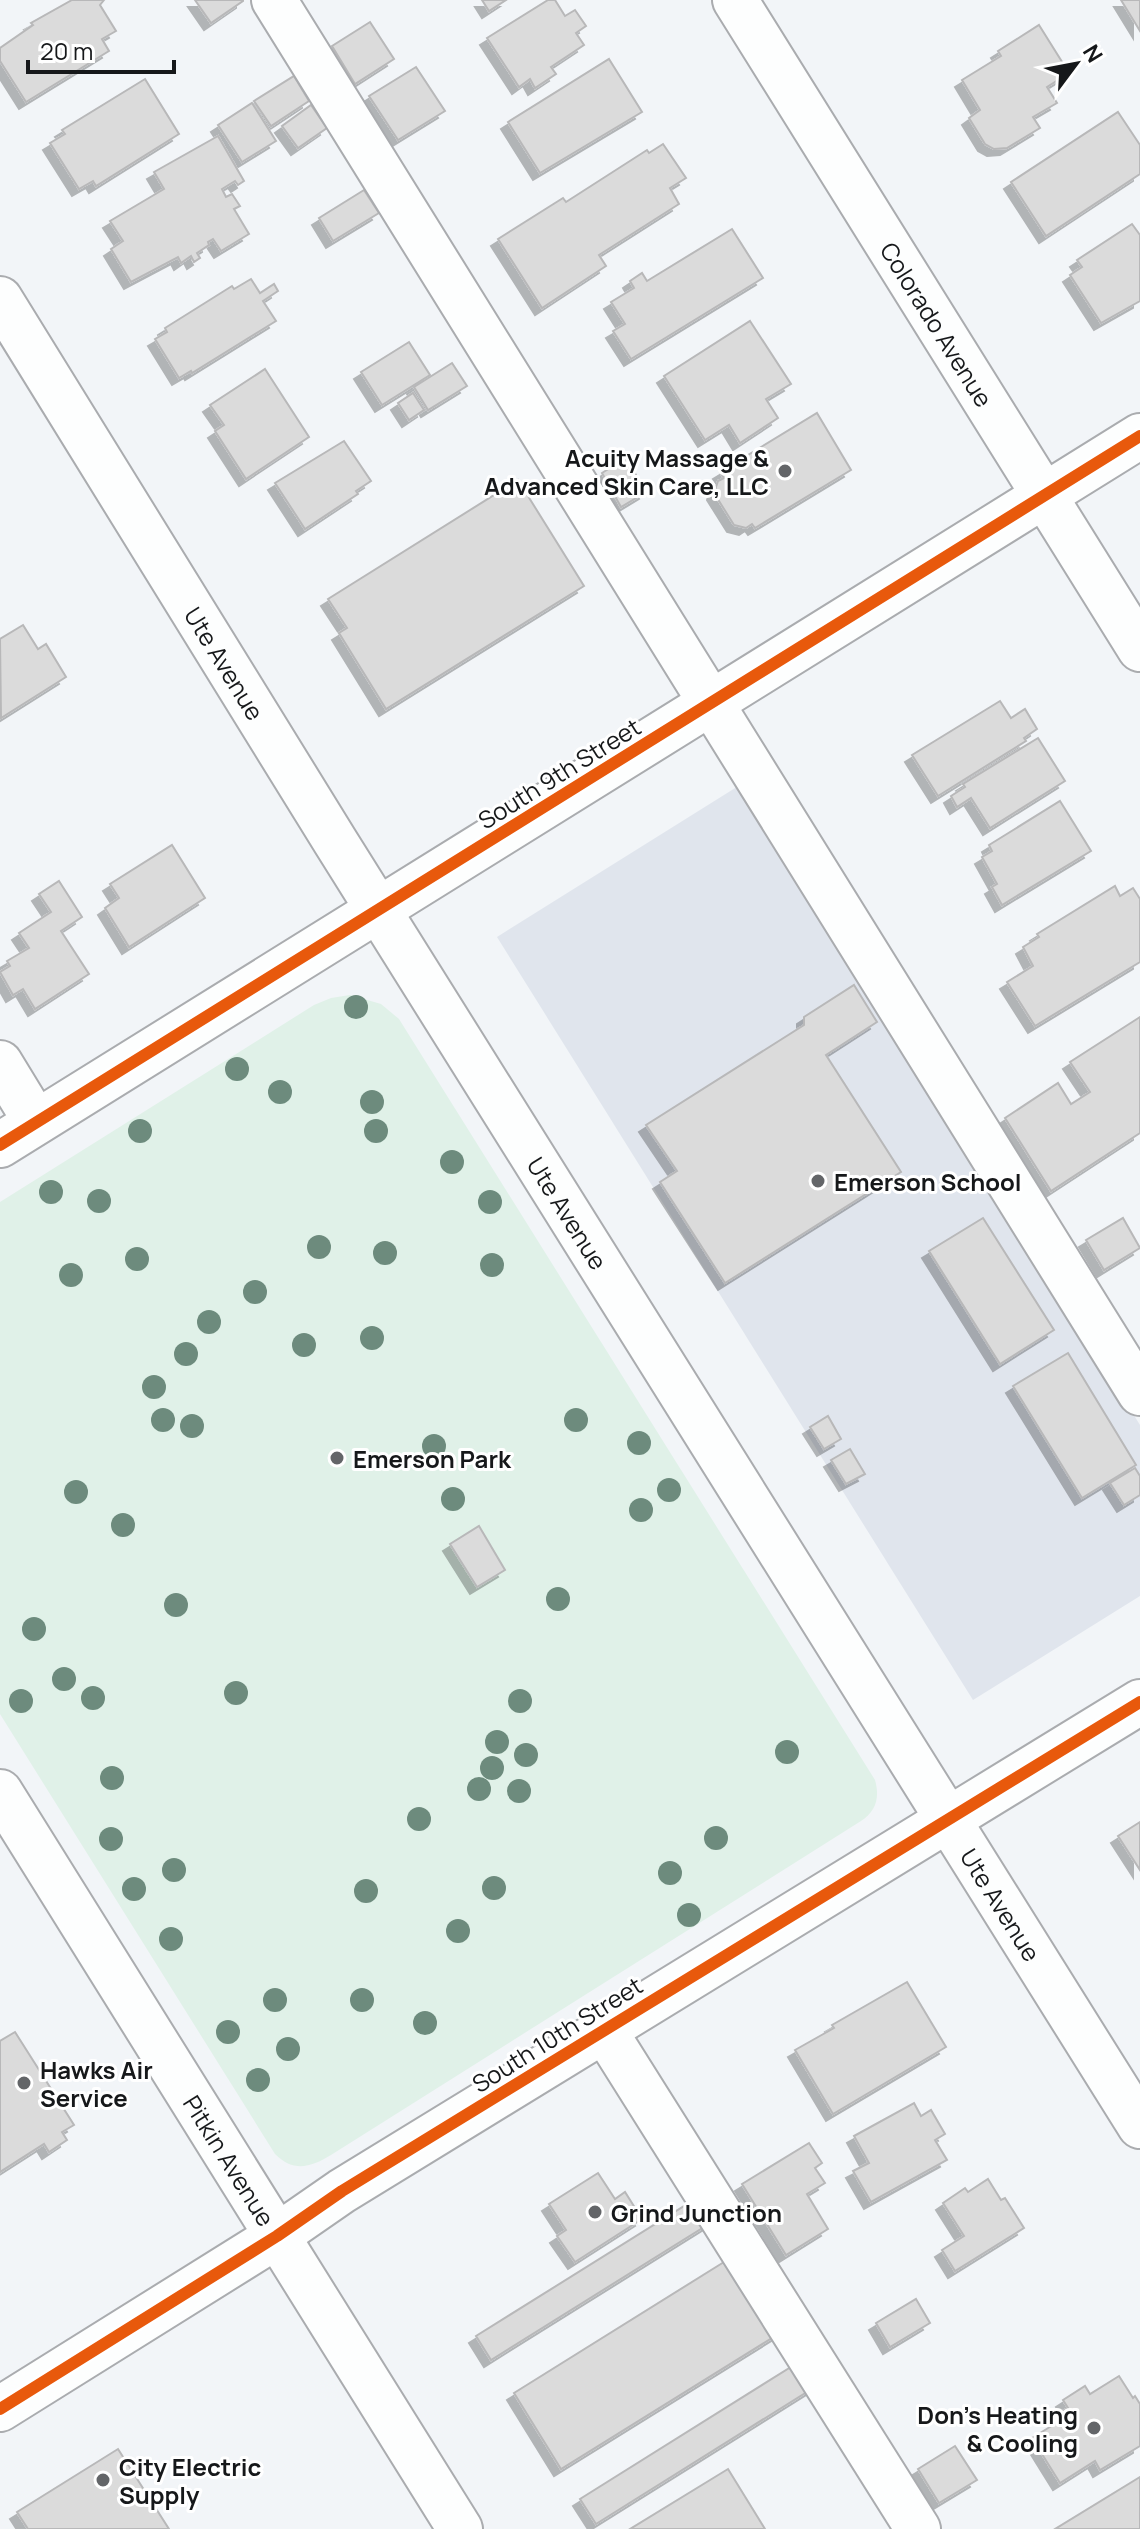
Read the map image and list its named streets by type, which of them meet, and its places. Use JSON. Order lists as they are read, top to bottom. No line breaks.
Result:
{"streets":{"street":["Colorado Avenue","Ute Avenue","South 9th Street","South 10th Street","Pitkin Avenue"]},"crossings":[["Colorado Avenue","South 9th Street"],["Ute Avenue","South 9th Street"],["Ute Avenue","South 10th Street"],["South 10th Street","Pitkin Avenue"]],"places":["Acuity Massage & Advanced Skin Care, LLC","Emerson School","Emerson Park","Hawks Air Service","Grind Junction","Don's Heating & Cooling","City Electric Supply"],"scale_bar":"20 m","north":"top right"}
